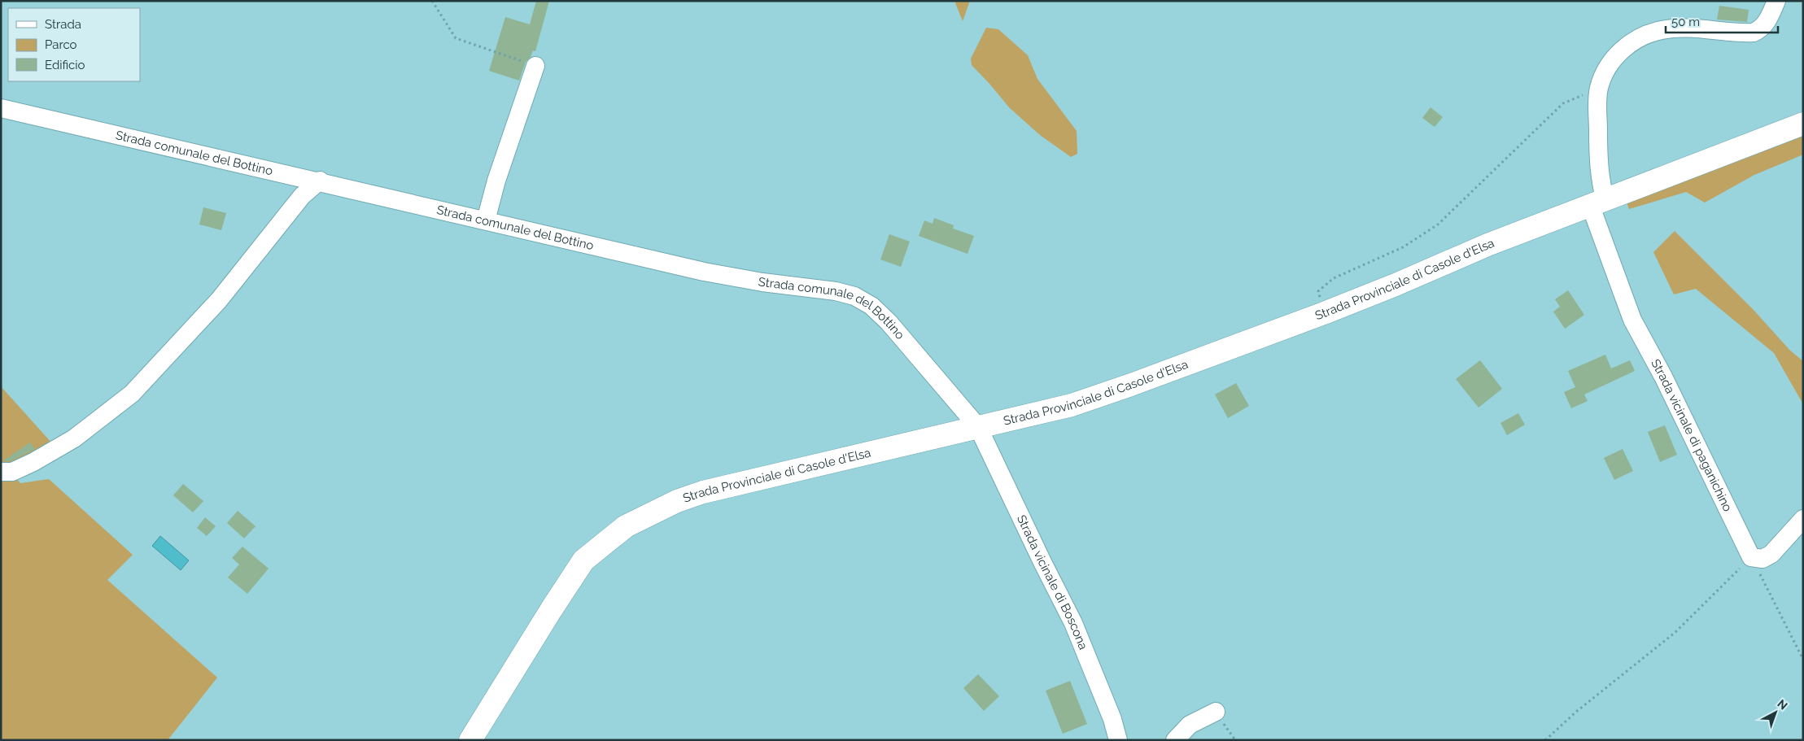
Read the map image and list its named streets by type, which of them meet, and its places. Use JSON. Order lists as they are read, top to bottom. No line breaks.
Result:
{"streets":{"main road":["Strada Provinciale di Casole d'Elsa"],"street":["Strada comunale del Bottino","Strada vicinale di paganichino","Strada vicinale di Boscona"]},"crossings":[["Strada comunale del Bottino","Strada Provinciale di Casole d'Elsa"],["Strada comunale del Bottino","Strada vicinale di Boscona"],["Strada Provinciale di Casole d'Elsa","Strada vicinale di paganichino"],["Strada Provinciale di Casole d'Elsa","Strada vicinale di Boscona"]],"legend":["Strada","Parco","Edificio"],"scale_bar":"50 m","north":"top right"}
